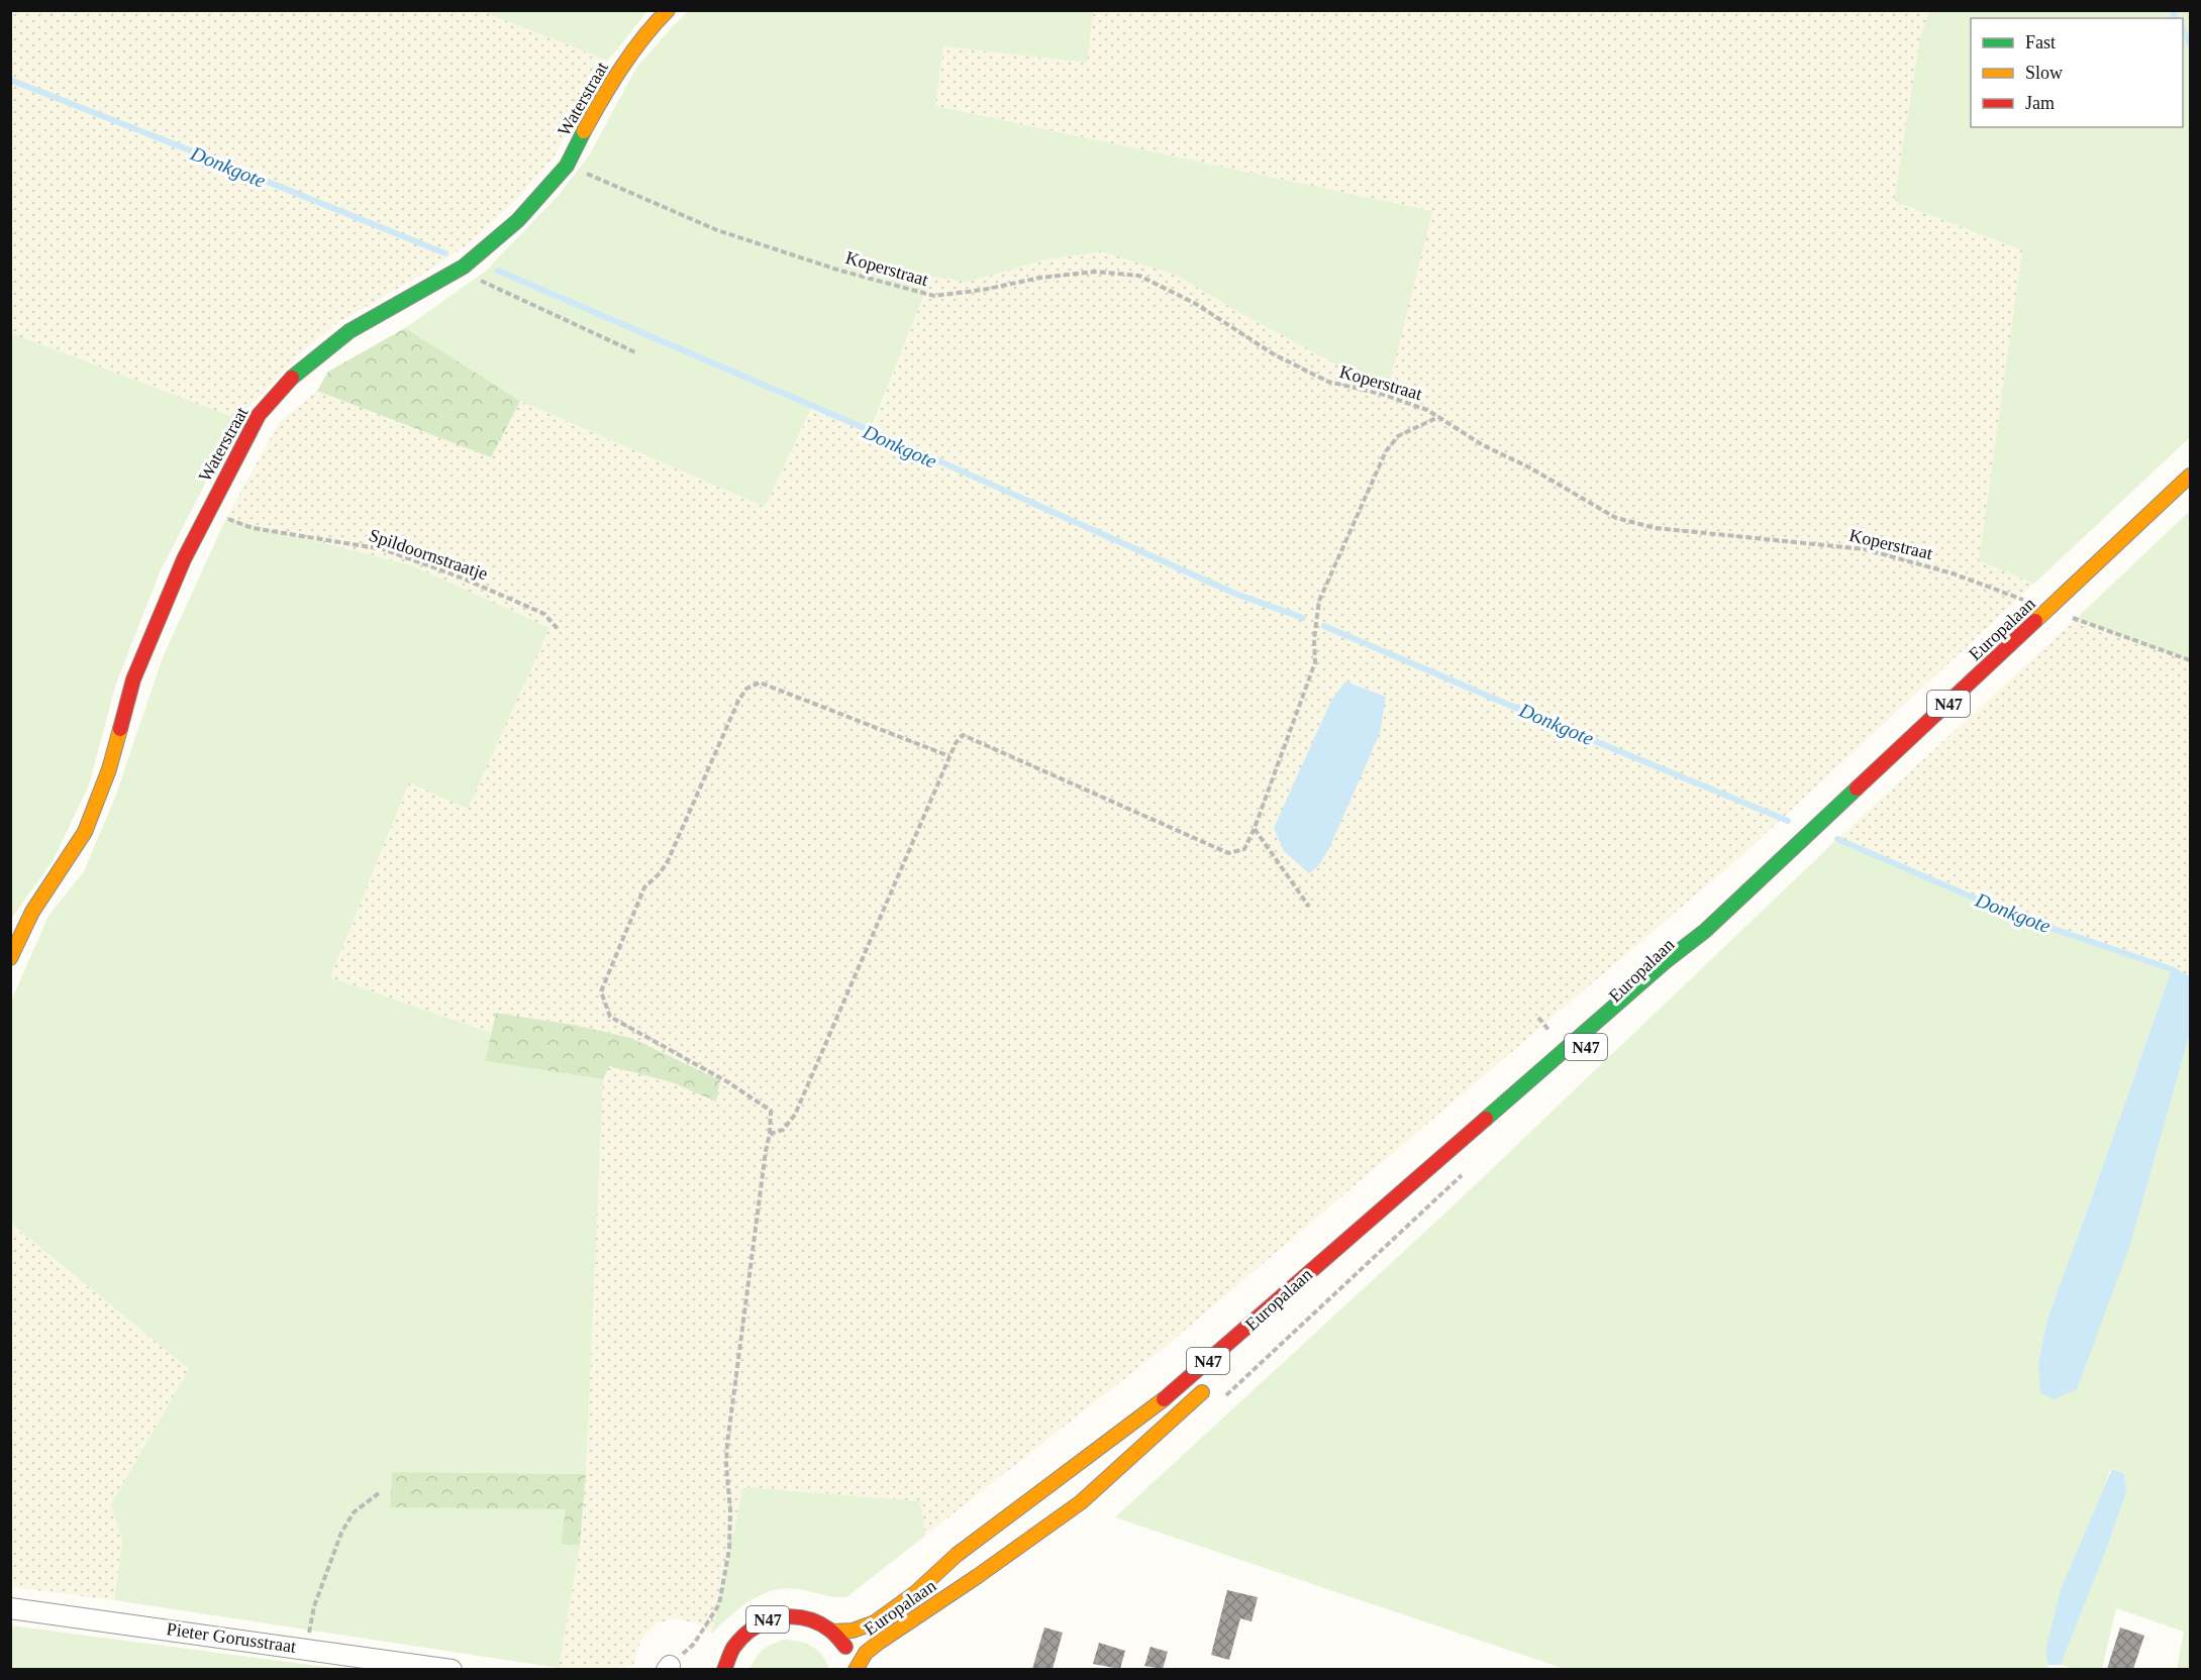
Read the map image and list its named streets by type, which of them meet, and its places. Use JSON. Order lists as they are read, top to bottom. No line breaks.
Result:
{"streets":{"main road":["Waterstraat","Europalaan","N47"],"street":["Pieter Gorusstraat"],"path":["Koperstraat","Spildoornstraatje"]},"crossings":[["Waterstraat","Koperstraat"],["Waterstraat","Spildoornstraatje"],["Koperstraat","Europalaan"]],"water":["Donkgote"],"legend":["Fast","Slow","Jam"]}
